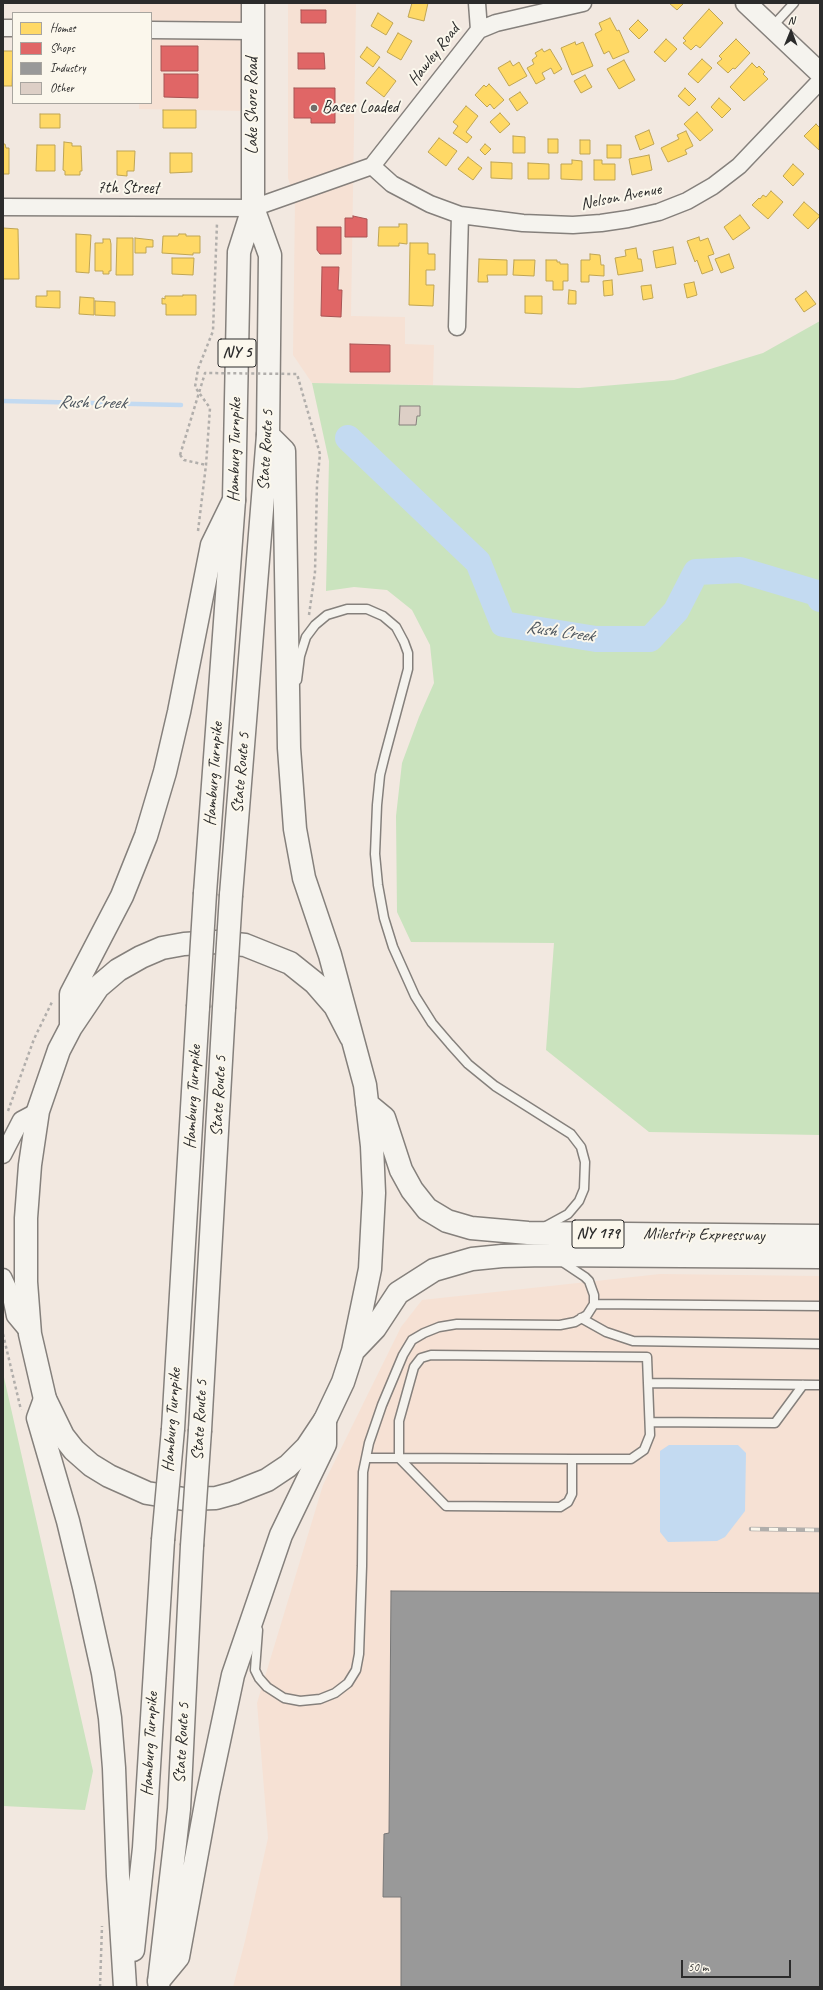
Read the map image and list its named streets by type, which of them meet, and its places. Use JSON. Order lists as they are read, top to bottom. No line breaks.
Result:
{"streets":{"main road":["Lake Shore Road","NY 5","Hamburg Turnpike","State Route 5","NY 179","Milestrip Expressway"],"street":["Hawley Road","7th Street","Nelson Avenue"]},"crossings":[["Hawley Road","Nelson Avenue"],["Lake Shore Road","7th Street"],["Lake Shore Road","Hamburg Turnpike"],["Lake Shore Road","State Route 5"],["7th Street","Hamburg Turnpike"],["7th Street","State Route 5"],["Hamburg Turnpike","State Route 5"]],"water":["Rush Creek"],"places":["Bases Loaded"],"legend":["Homes","Shops","Industry","Other"],"scale_bar":"50 m","north":"top"}
